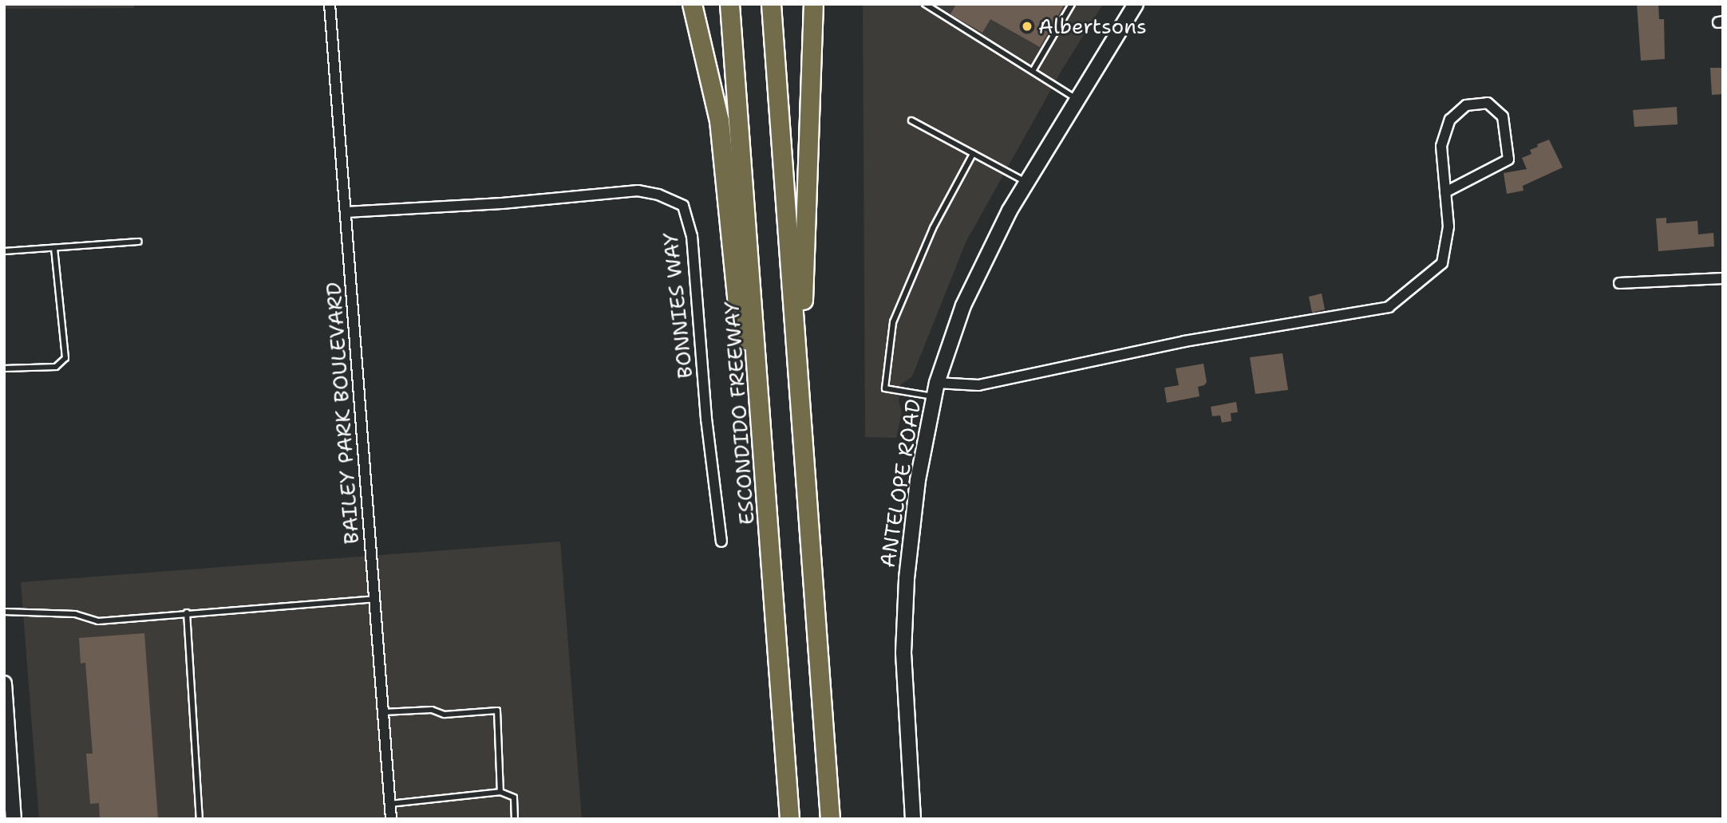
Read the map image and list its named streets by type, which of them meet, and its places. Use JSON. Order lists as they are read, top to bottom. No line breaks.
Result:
{"streets":{"highway":["ESCONDIDO FREEWAY"],"main road":["ANTELOPE ROAD"],"street":["BONNIES WAY","BAILEY PARK BOULEVARD"]},"crossings":[["BONNIES WAY","BAILEY PARK BOULEVARD"]],"places":["Albertsons"]}
